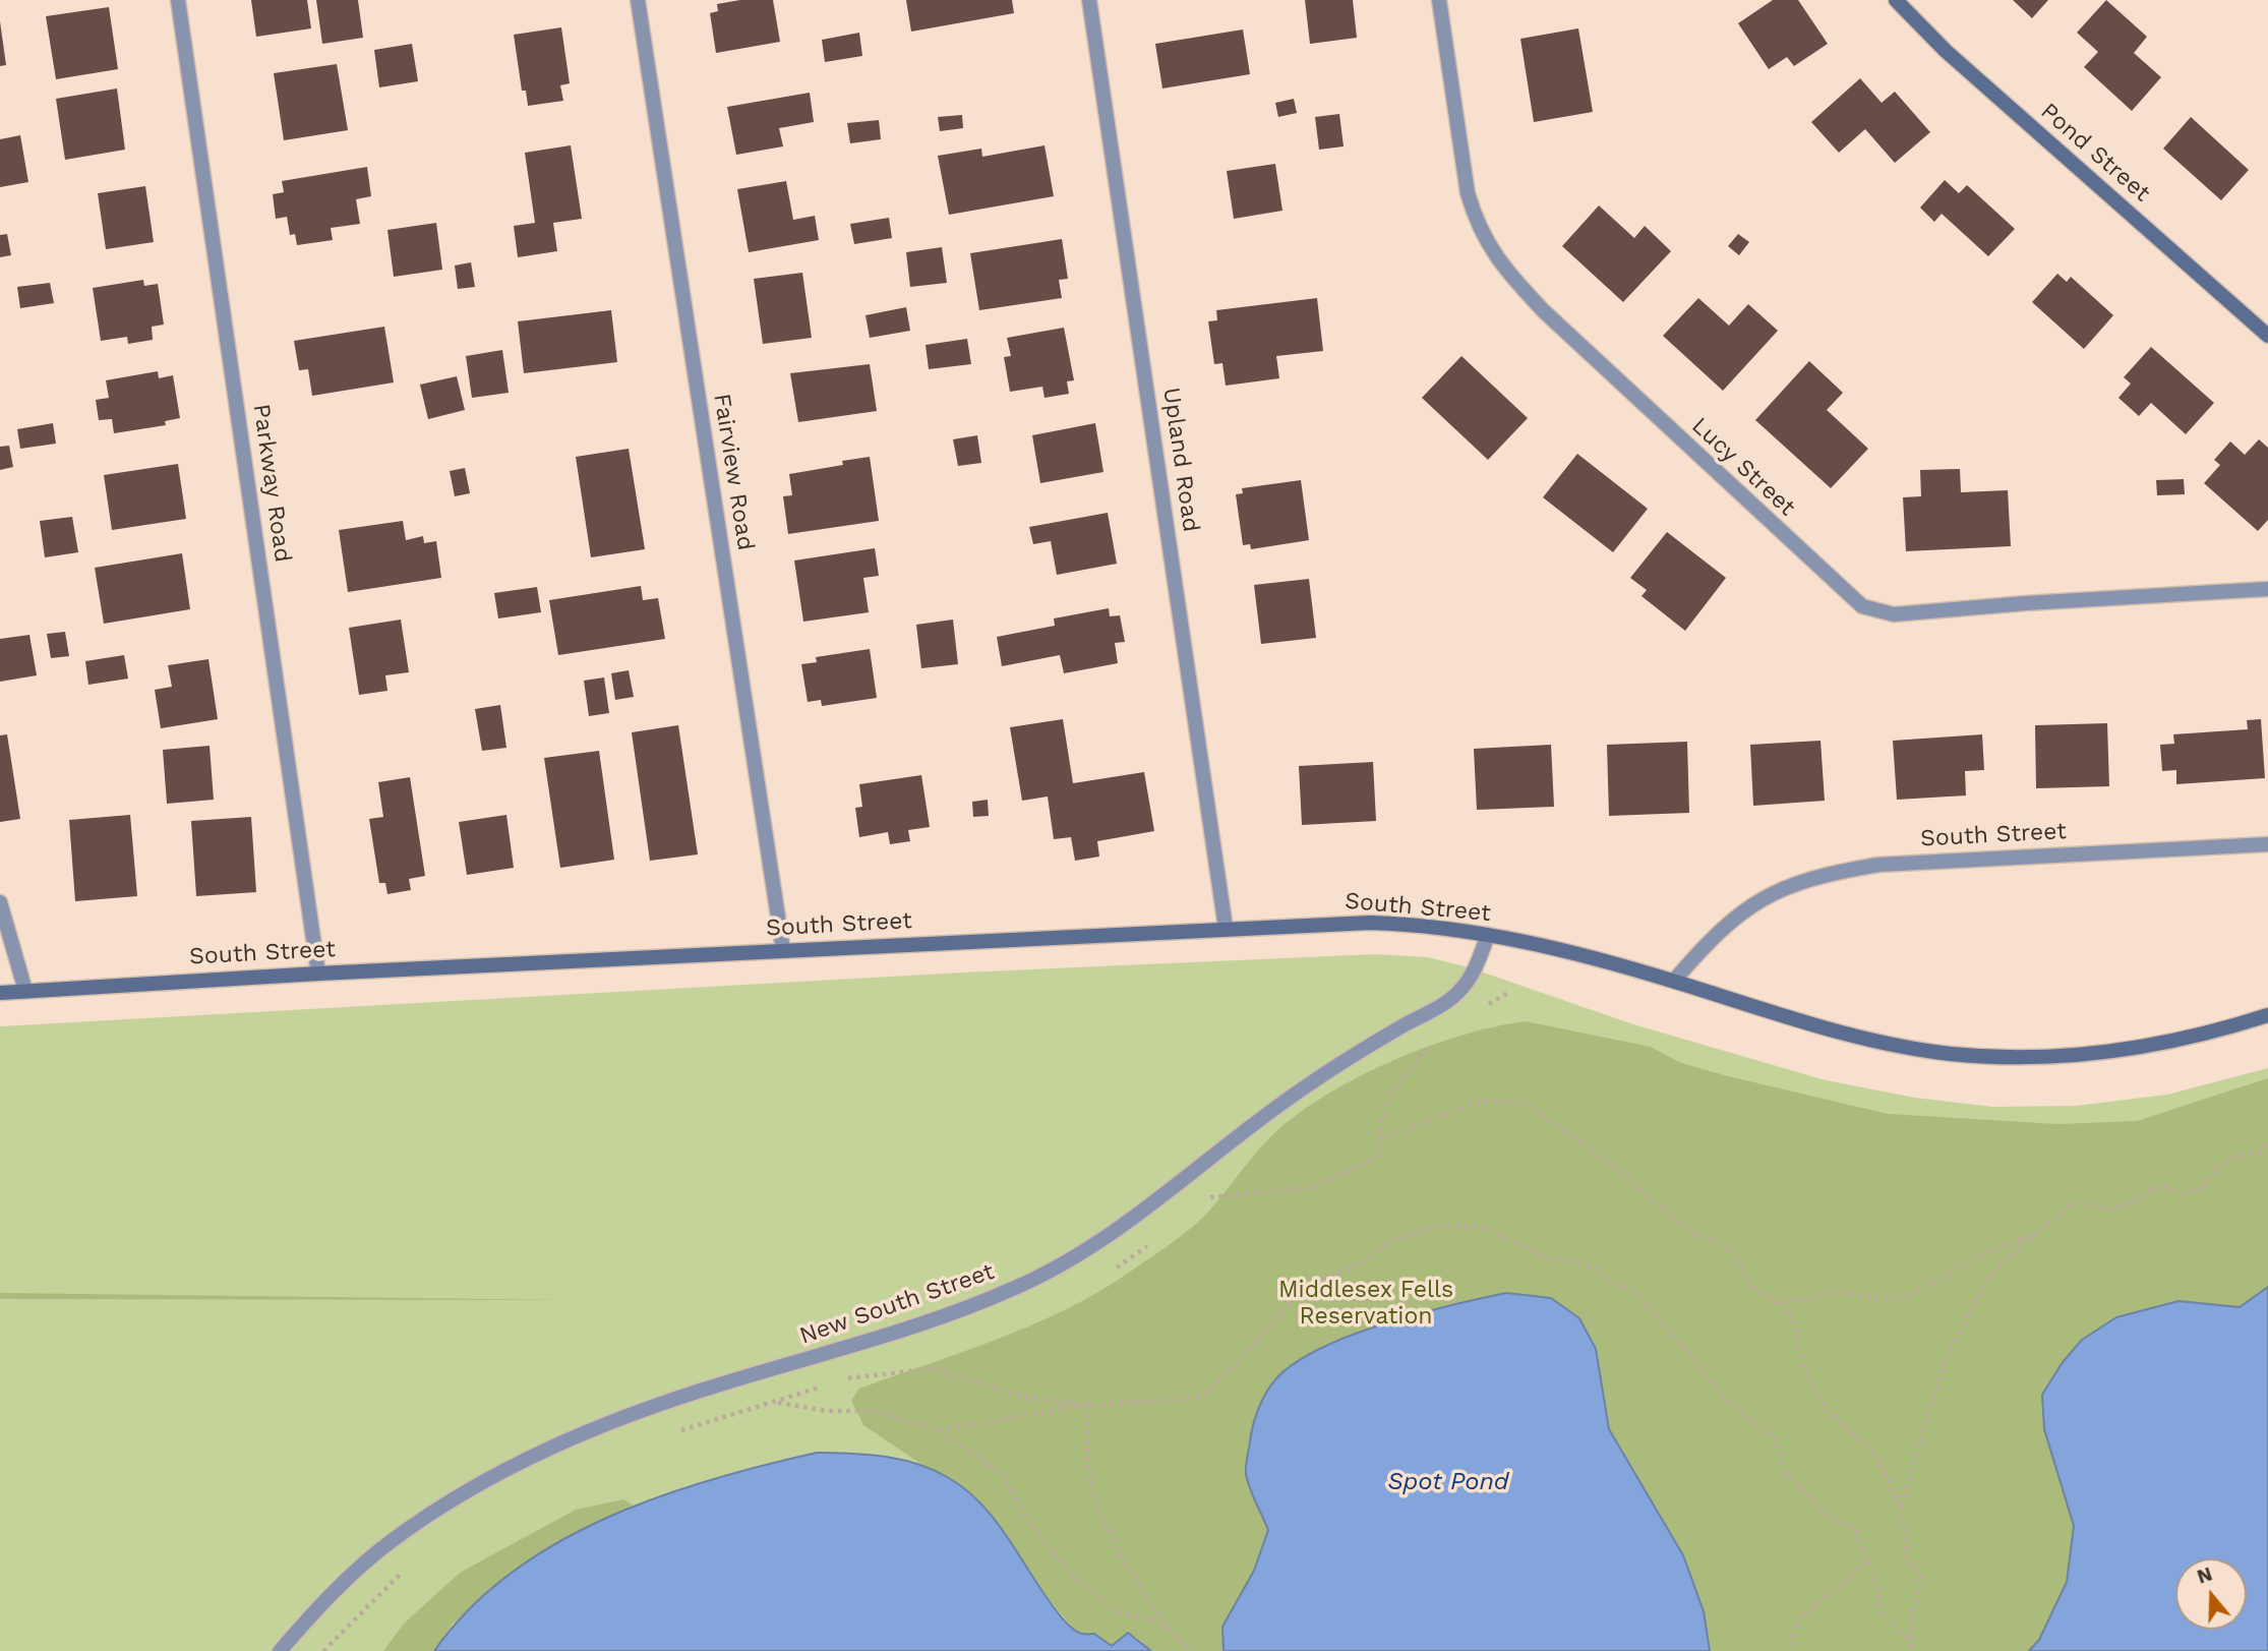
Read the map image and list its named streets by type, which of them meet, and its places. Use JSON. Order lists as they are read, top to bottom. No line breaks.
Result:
{"streets":{"main road":["Pond Street","South Street"],"street":["Upland Road","Lucy Street","Fairview Road","Parkway Road","New South Street"]},"crossings":[["Upland Road","South Street"],["Fairview Road","South Street"],["Parkway Road","South Street"],["South Street","New South Street"]],"water":["Spot Pond"],"parks":["Middlesex Fells Reservation"],"north":"top"}
